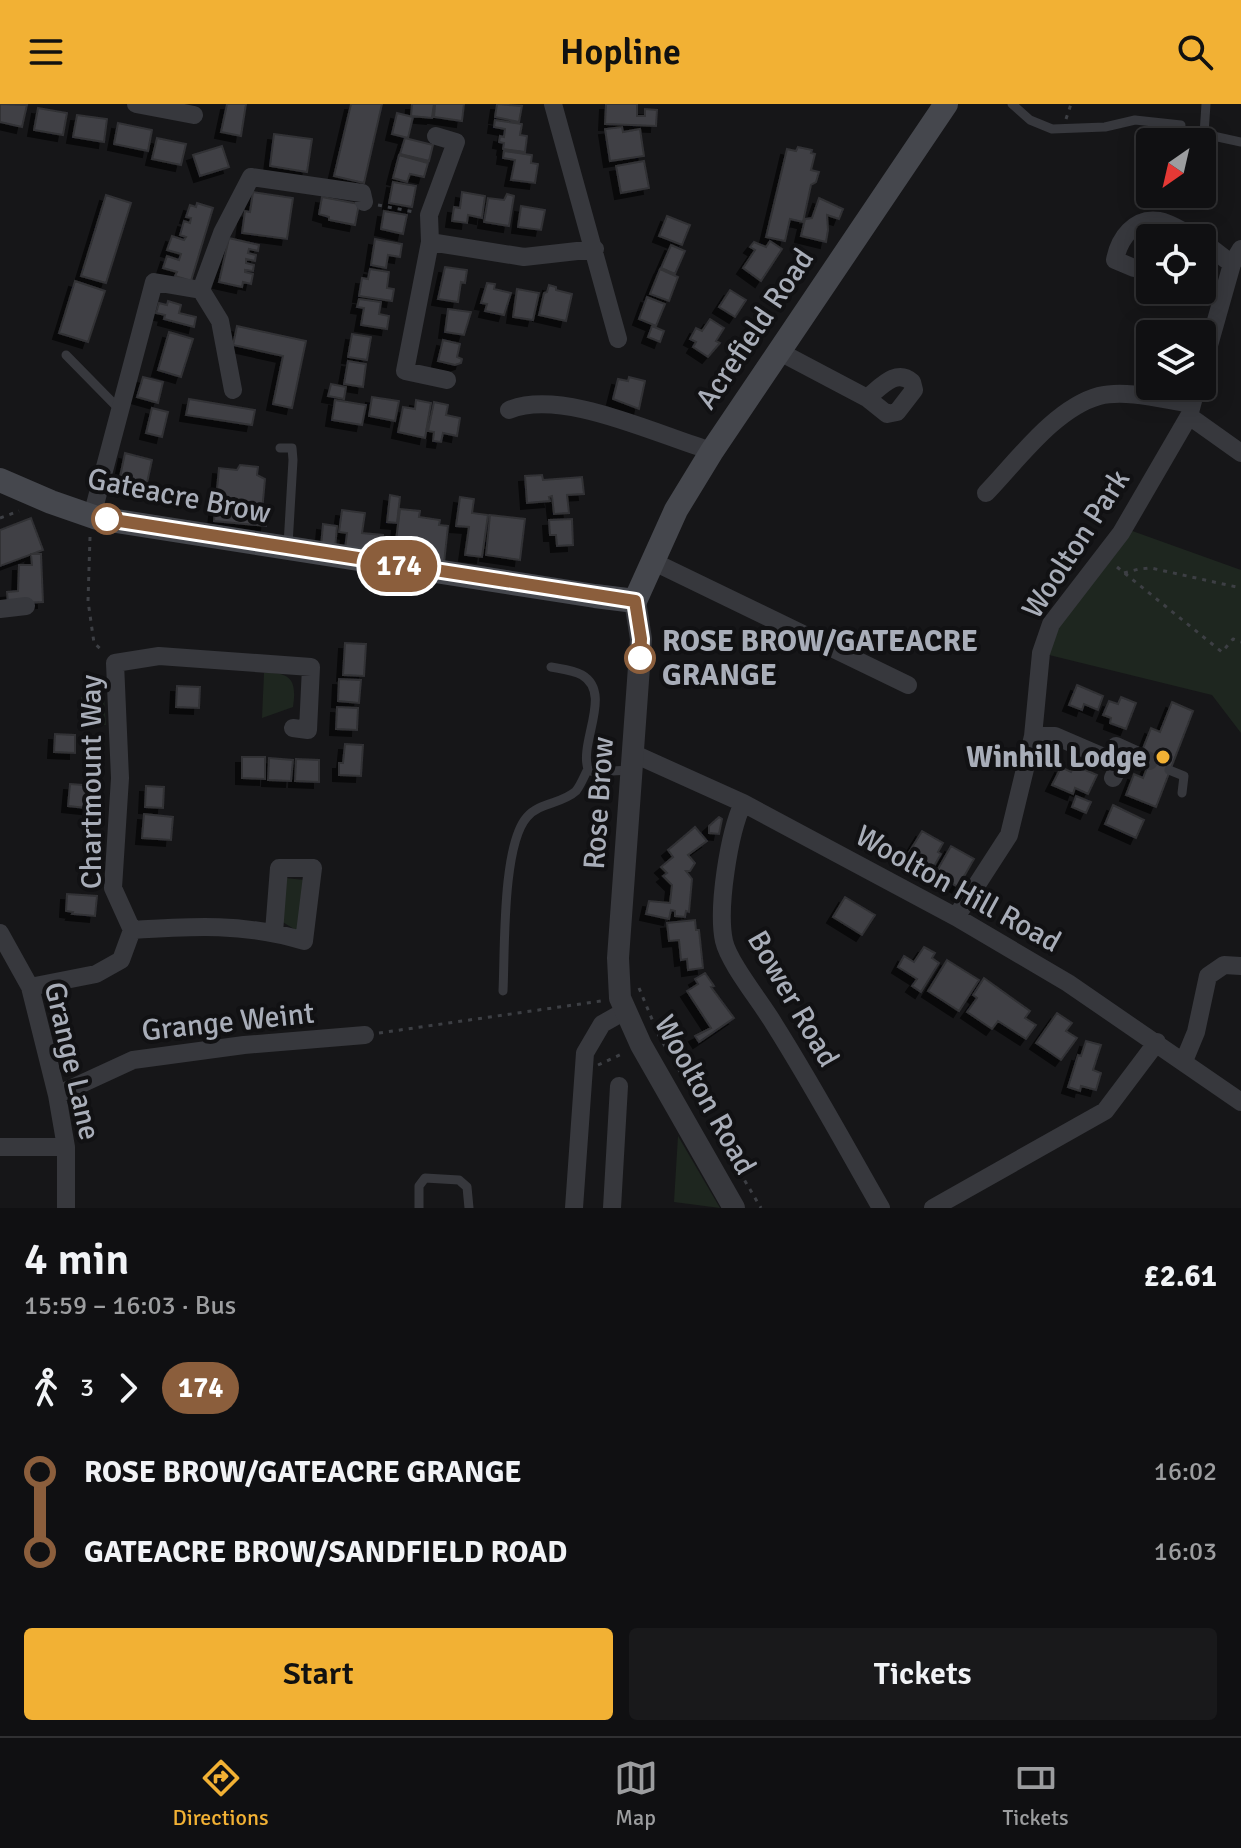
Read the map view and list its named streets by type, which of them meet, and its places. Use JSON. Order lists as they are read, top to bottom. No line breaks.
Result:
{"streets":{"main road":["Acrefield Road","Gateacre Brow"],"street":["Woolton Park","Chartmount Way","Rose Brow","Woolton Hill Road","Bower Road","Grange Weint","Grange Lane","Woolton Road"]},"crossings":[["Acrefield Road","Gateacre Brow"],["Acrefield Road","Rose Brow"],["Gateacre Brow","Rose Brow"],["Woolton Park","Woolton Hill Road"],["Rose Brow","Woolton Hill Road"],["Rose Brow","Woolton Road"],["Woolton Hill Road","Bower Road"],["Grange Weint","Grange Lane"]],"places":["ROSE BROW/GATEACRE GRANGE","Winhill Lodge"],"lines":["bus line 174"],"north":"bottom left","page":{"header":"Hopline","on_map":"174","heading":["4 min","15:59 – 16:03 · Bus","£2.61"],"legs":["3","174"],"list":[{"name":"ROSE BROW/GATEACRE GRANGE","value":"16:02"},{"name":"GATEACRE BROW/SANDFIELD ROAD","value":"16:03"}],"buttons":["Start","Tickets"],"tabs":["Directions","Map","Tickets"]}}
